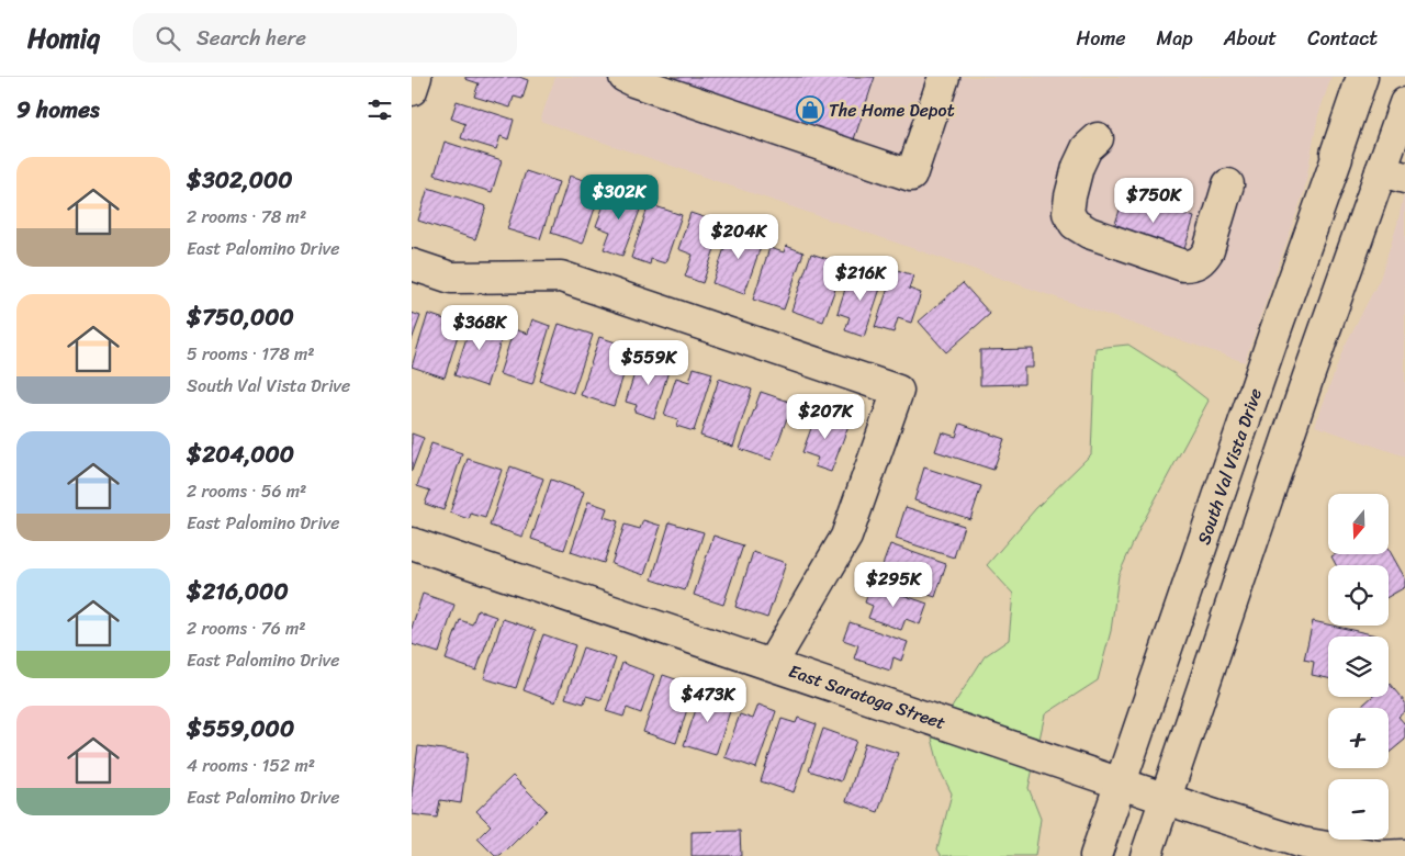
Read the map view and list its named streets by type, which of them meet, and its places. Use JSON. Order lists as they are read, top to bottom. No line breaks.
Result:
{"streets":{"street":["South Val Vista Drive","East Saratoga Street"]},"crossings":[["South Val Vista Drive","East Saratoga Street"]],"places":{"shop":["The Home Depot"]},"north":"bottom","page":{"header":"Homiq","search":"Search here","nav":["Home","Map","About","Contact"],"heading":"9 homes","list":[{"name":"$302,000","note":"2 rooms · 78 m² · East Palomino Drive"},{"name":"$750,000","note":"5 rooms · 178 m² · South Val Vista Drive"},{"name":"$204,000","note":"2 rooms · 56 m² · East Palomino Drive"},{"name":"$216,000","note":"2 rooms · 76 m² · East Palomino Drive"},{"name":"$559,000","note":"4 rooms · 152 m² · East Palomino Drive"}],"price":["$302K","$750K","$204K","$216K","$368K","$559K","$207K","$295K","$473K"],"map_buttons":["+","−"]}}
